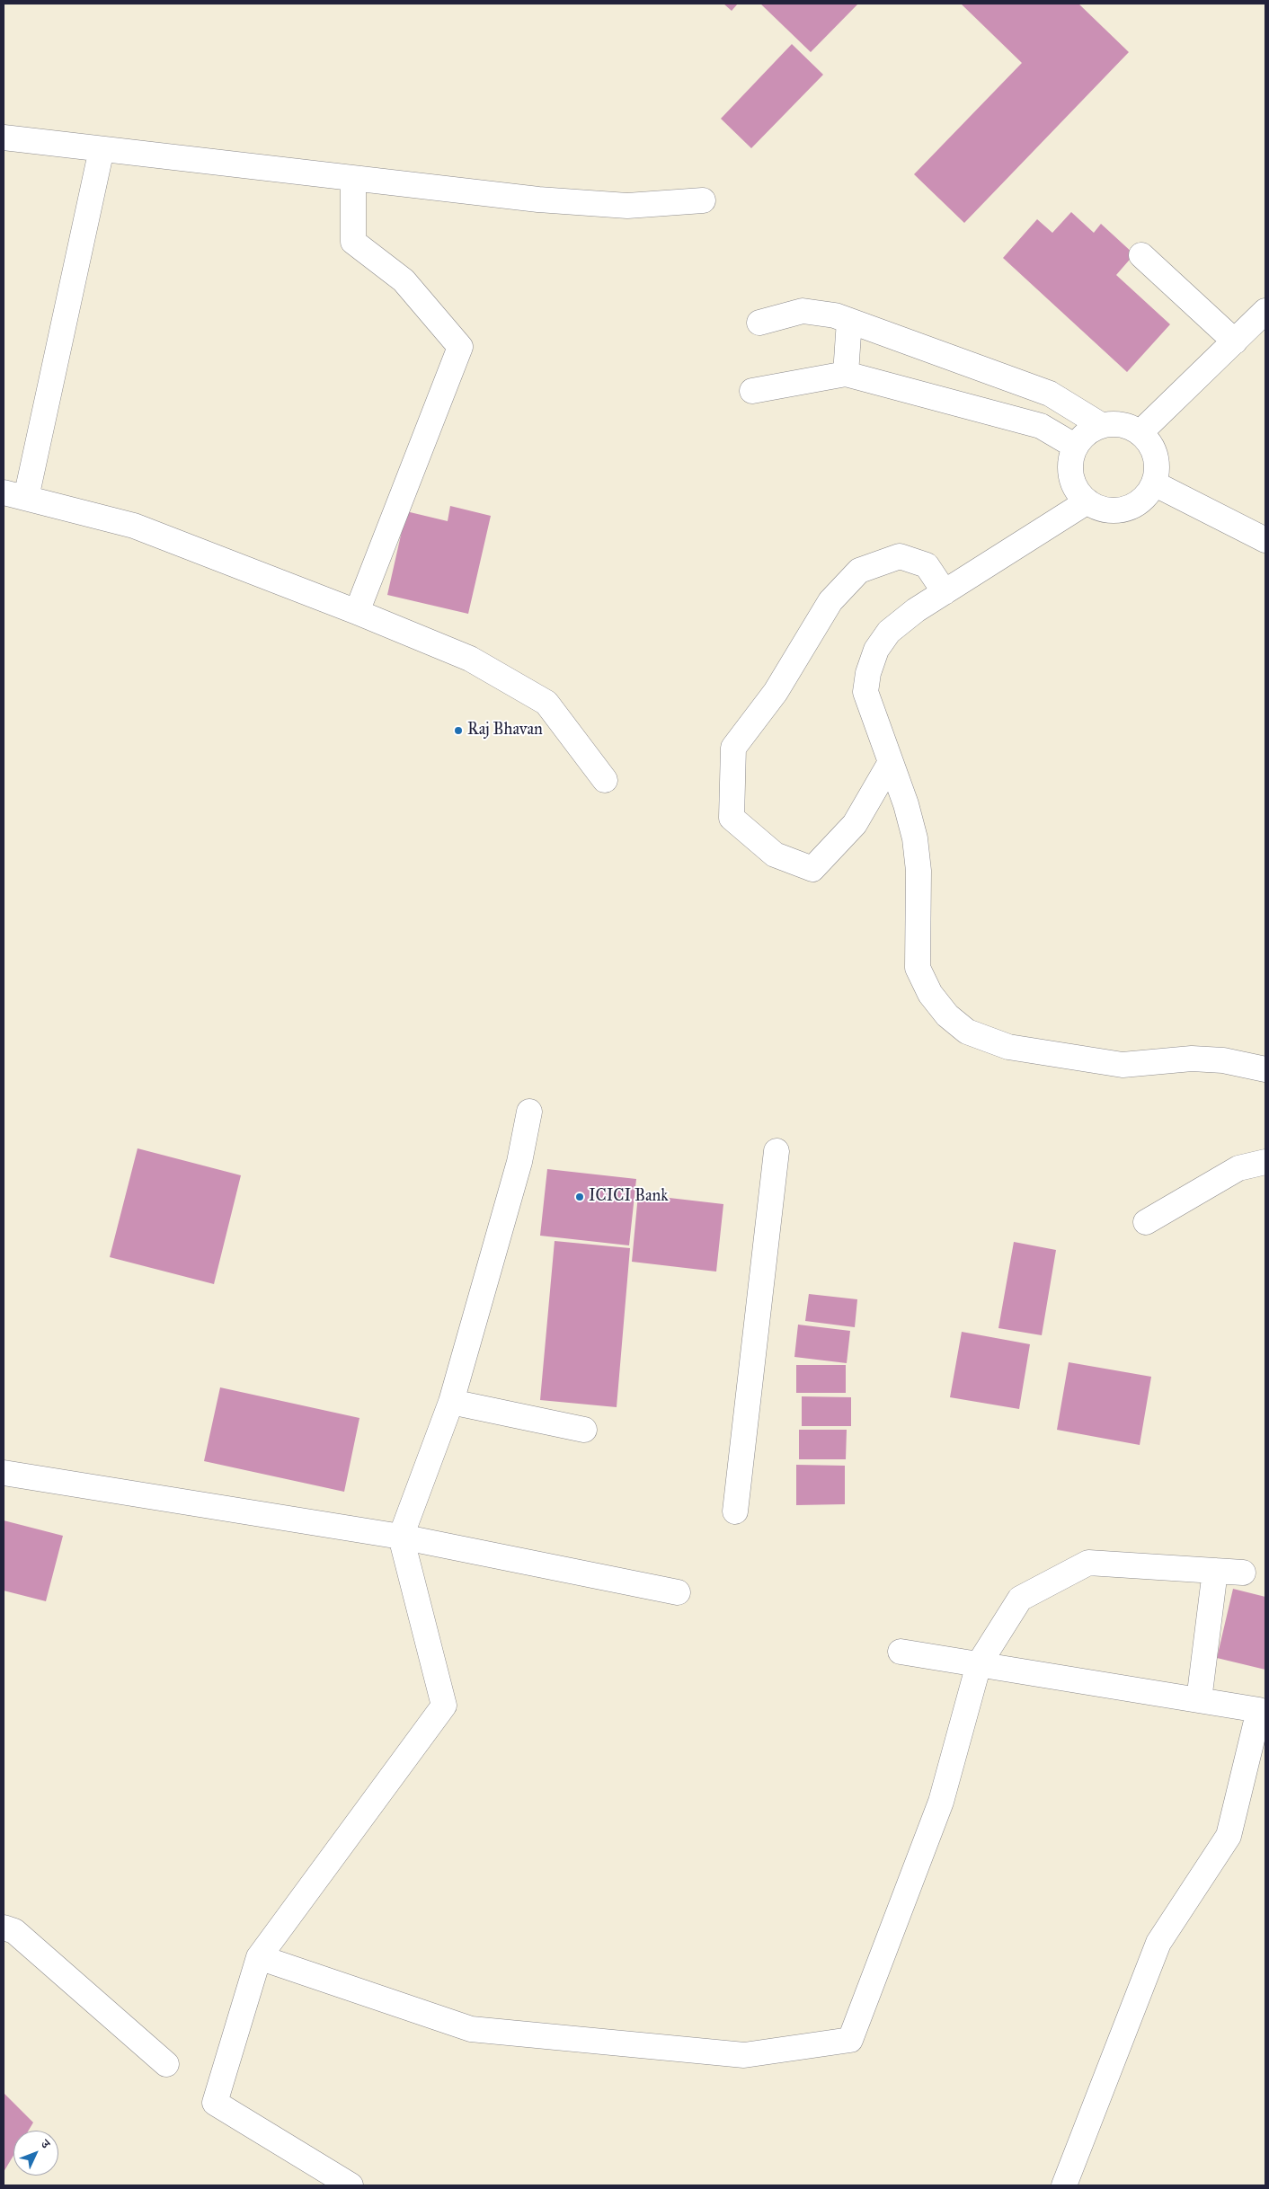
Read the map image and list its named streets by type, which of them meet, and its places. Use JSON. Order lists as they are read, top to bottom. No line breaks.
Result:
{"places":["Raj Bhavan","ICICI Bank"],"north":"top right"}
